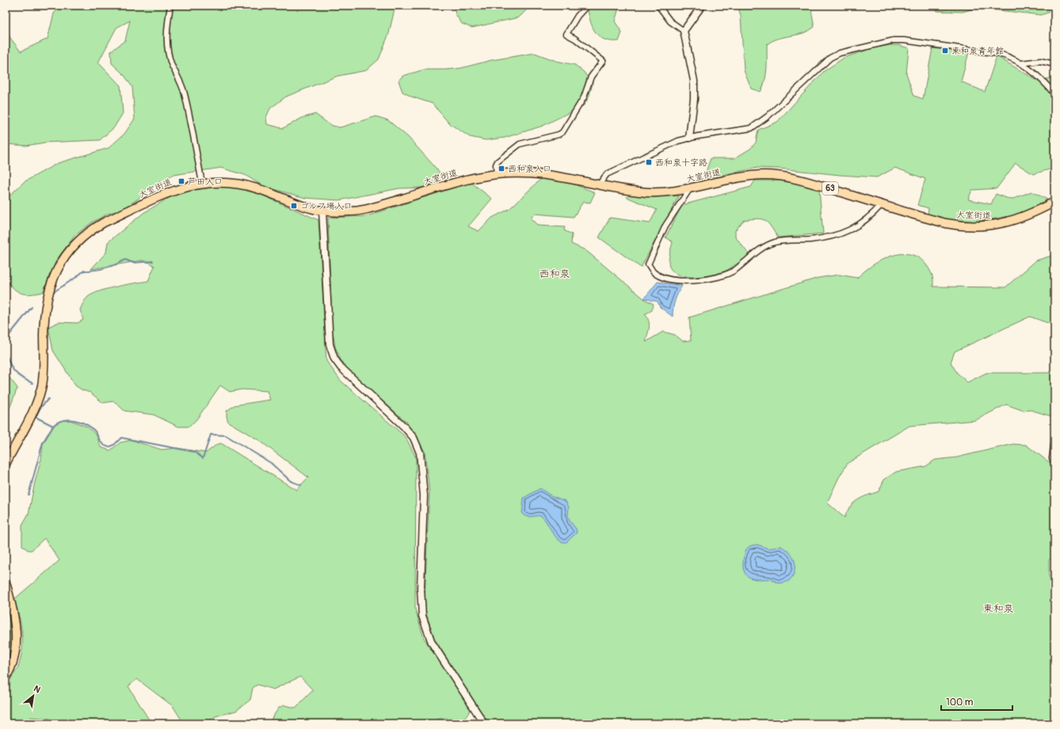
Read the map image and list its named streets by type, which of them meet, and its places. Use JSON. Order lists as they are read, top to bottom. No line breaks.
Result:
{"streets":{"main road":["大室街道","63"]},"districts":["西和泉","東和泉"],"places":{"transit":["東和泉青年館","西和泉十字路","西和泉入口","芦田入口","ゴルフ場入口"]},"scale_bar":"100 m","north":"top right"}
